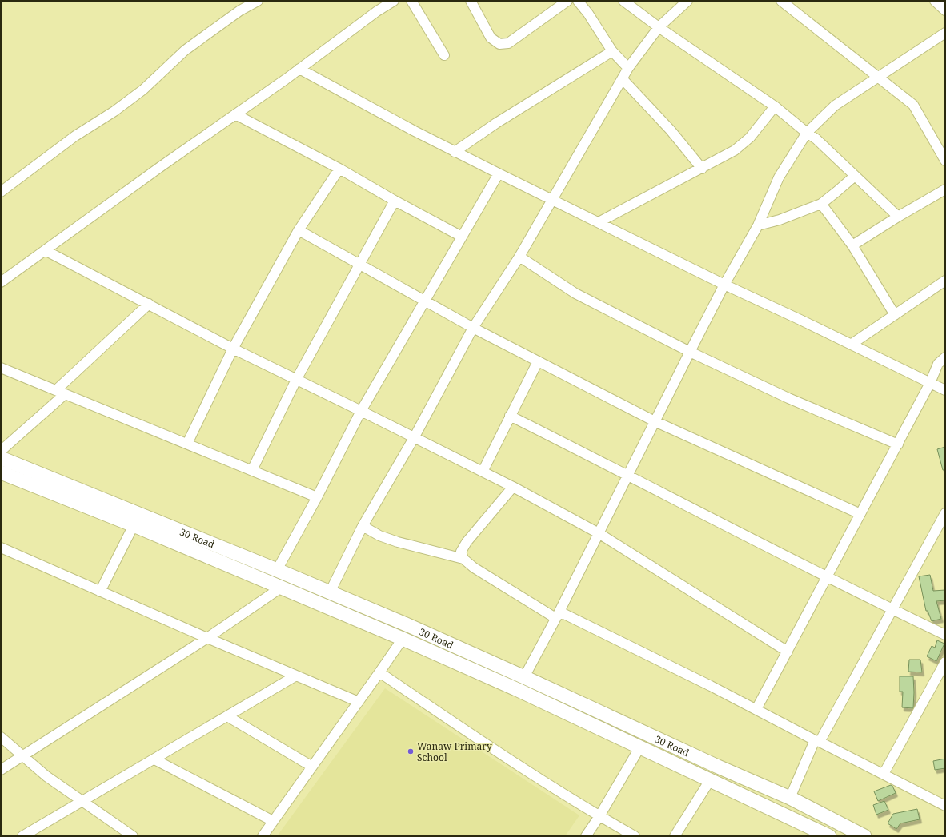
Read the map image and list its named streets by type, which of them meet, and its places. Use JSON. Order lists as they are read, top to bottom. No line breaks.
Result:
{"streets":{"main road":["30 Road"]},"places":["Wanaw Primary School"]}
